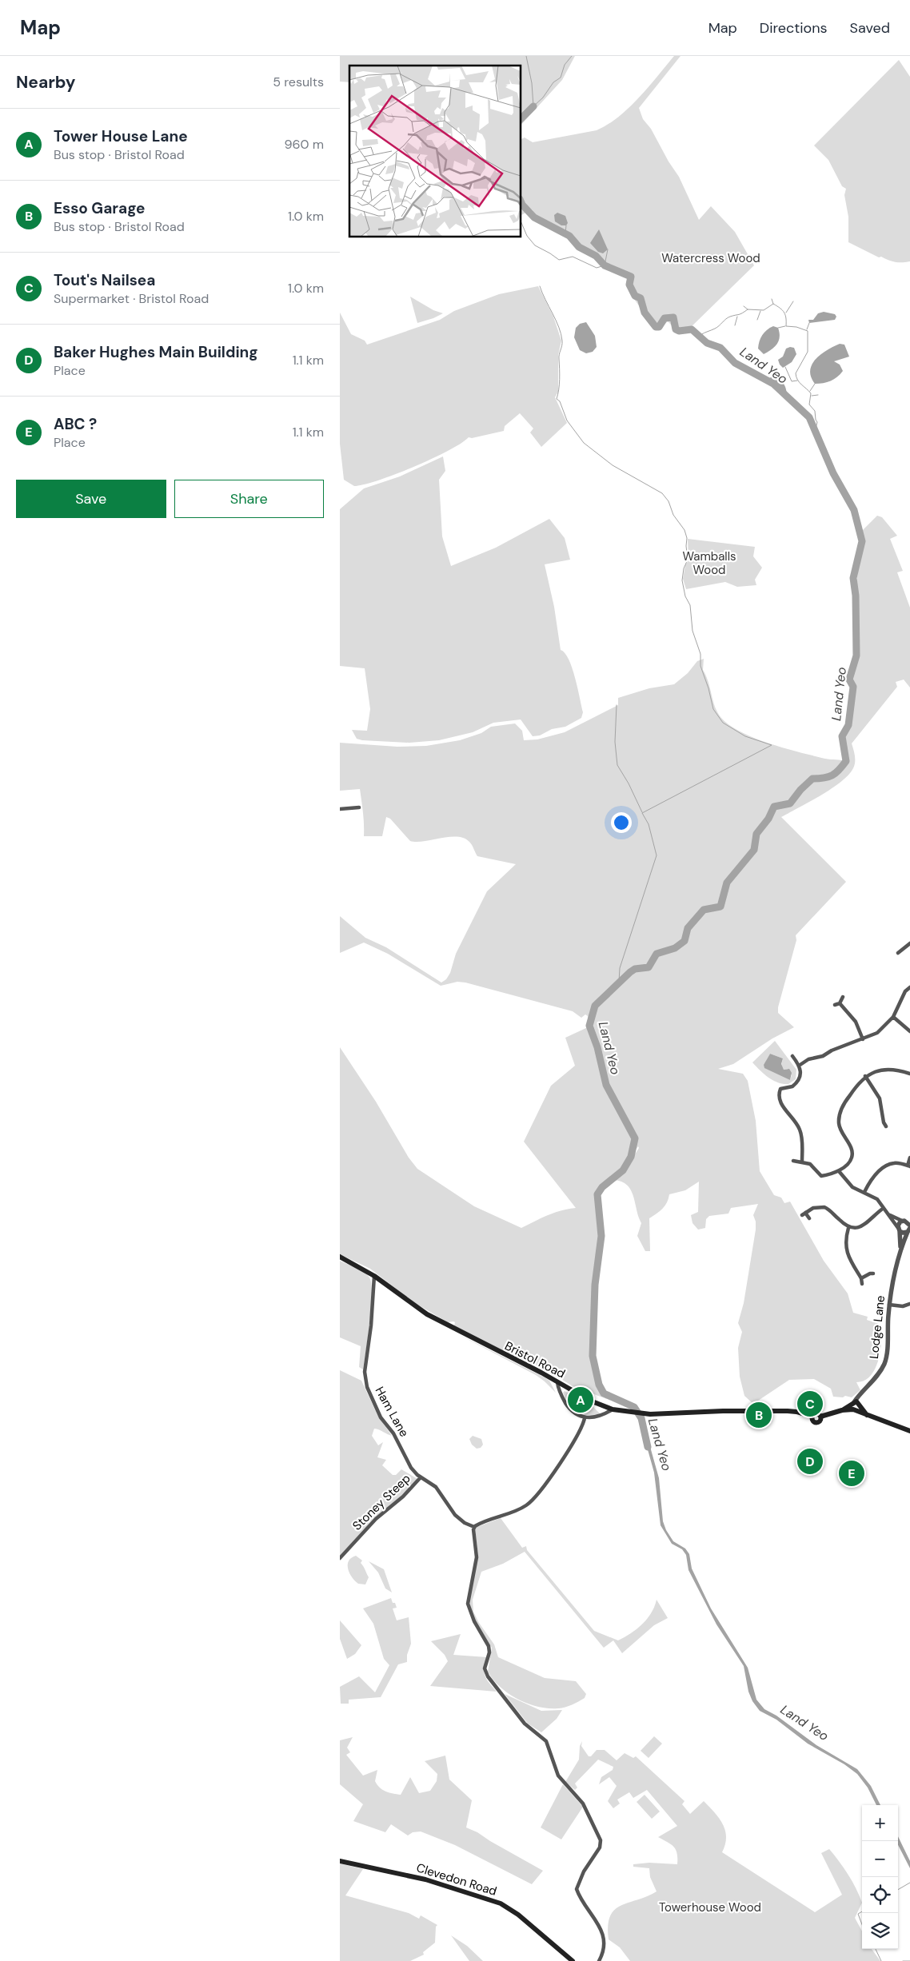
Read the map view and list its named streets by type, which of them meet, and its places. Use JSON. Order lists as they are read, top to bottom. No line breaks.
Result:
{"streets":{"main road":["Bristol Road","Clevedon Road"],"street":["Lodge Lane","Ham Lane","Stoney Steep"]},"crossings":[["Lodge Lane","Bristol Road"],["Bristol Road","Ham Lane"],["Ham Lane","Stoney Steep"]],"water":["Land Yeo"],"parks":["Watercress Wood","Wamballs Wood","Towerhouse Wood"],"page":{"header":"Map","nav":["Map","Directions","Saved"],"heading":["Nearby","5 results"],"list":[{"mark":"A","name":"Tower House Lane","note":"Bus stop · Bristol Road","value":"960 m"},{"mark":"B","name":"Esso Garage","note":"Bus stop · Bristol Road","value":"1.0 km"},{"mark":"C","name":"Tout's Nailsea","note":"Supermarket · Bristol Road","value":"1.0 km"},{"mark":"D","name":"Baker Hughes Main Building","note":"Place","value":"1.1 km"},{"mark":"E","name":"ABC ?","note":"Place","value":"1.1 km"}],"buttons":["Save","Share"],"pins":["A","C","B","D","E"],"map_buttons":["+","−"]}}
